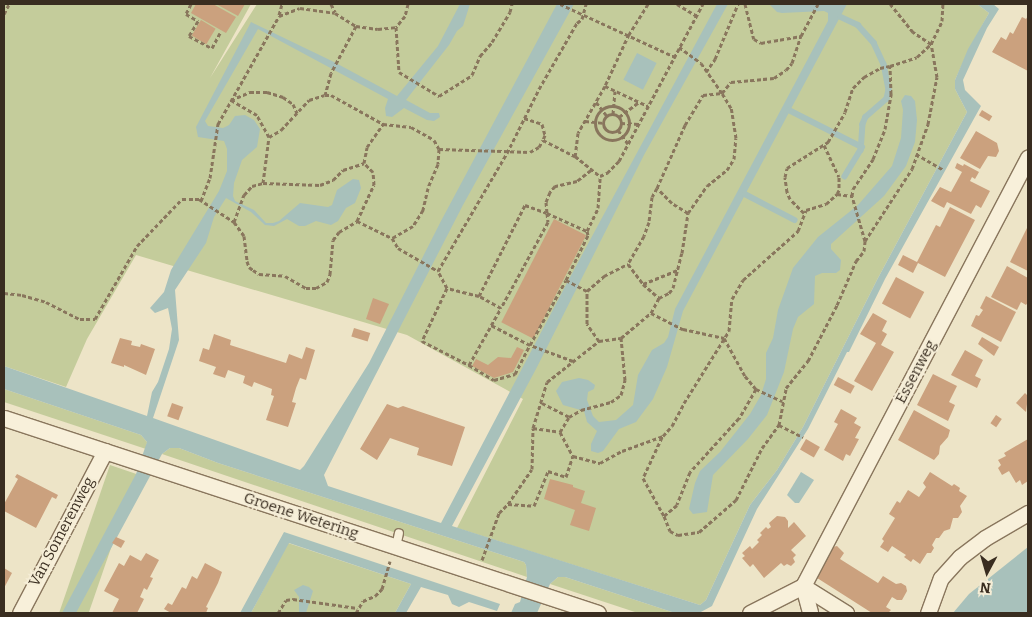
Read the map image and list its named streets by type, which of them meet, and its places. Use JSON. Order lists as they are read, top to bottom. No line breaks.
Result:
{"streets":{"street":["Essenweg","Groene Wetering","Van Somerenweg"]},"crossings":[["Groene Wetering","Van Somerenweg"]],"north":"bottom"}
